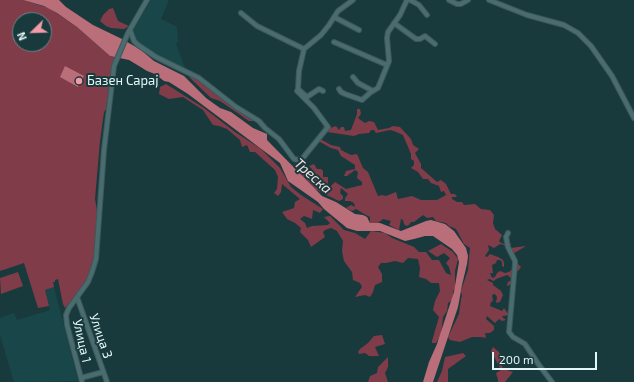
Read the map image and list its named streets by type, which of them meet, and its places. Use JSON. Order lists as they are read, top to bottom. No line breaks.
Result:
{"streets":{"street":["Улица 3","Улица 1"]},"crossings":[["Улица 3","Улица 1"]],"water":["Треска"],"places":["Базен Сарај"],"scale_bar":"200 m","north":"bottom left"}
